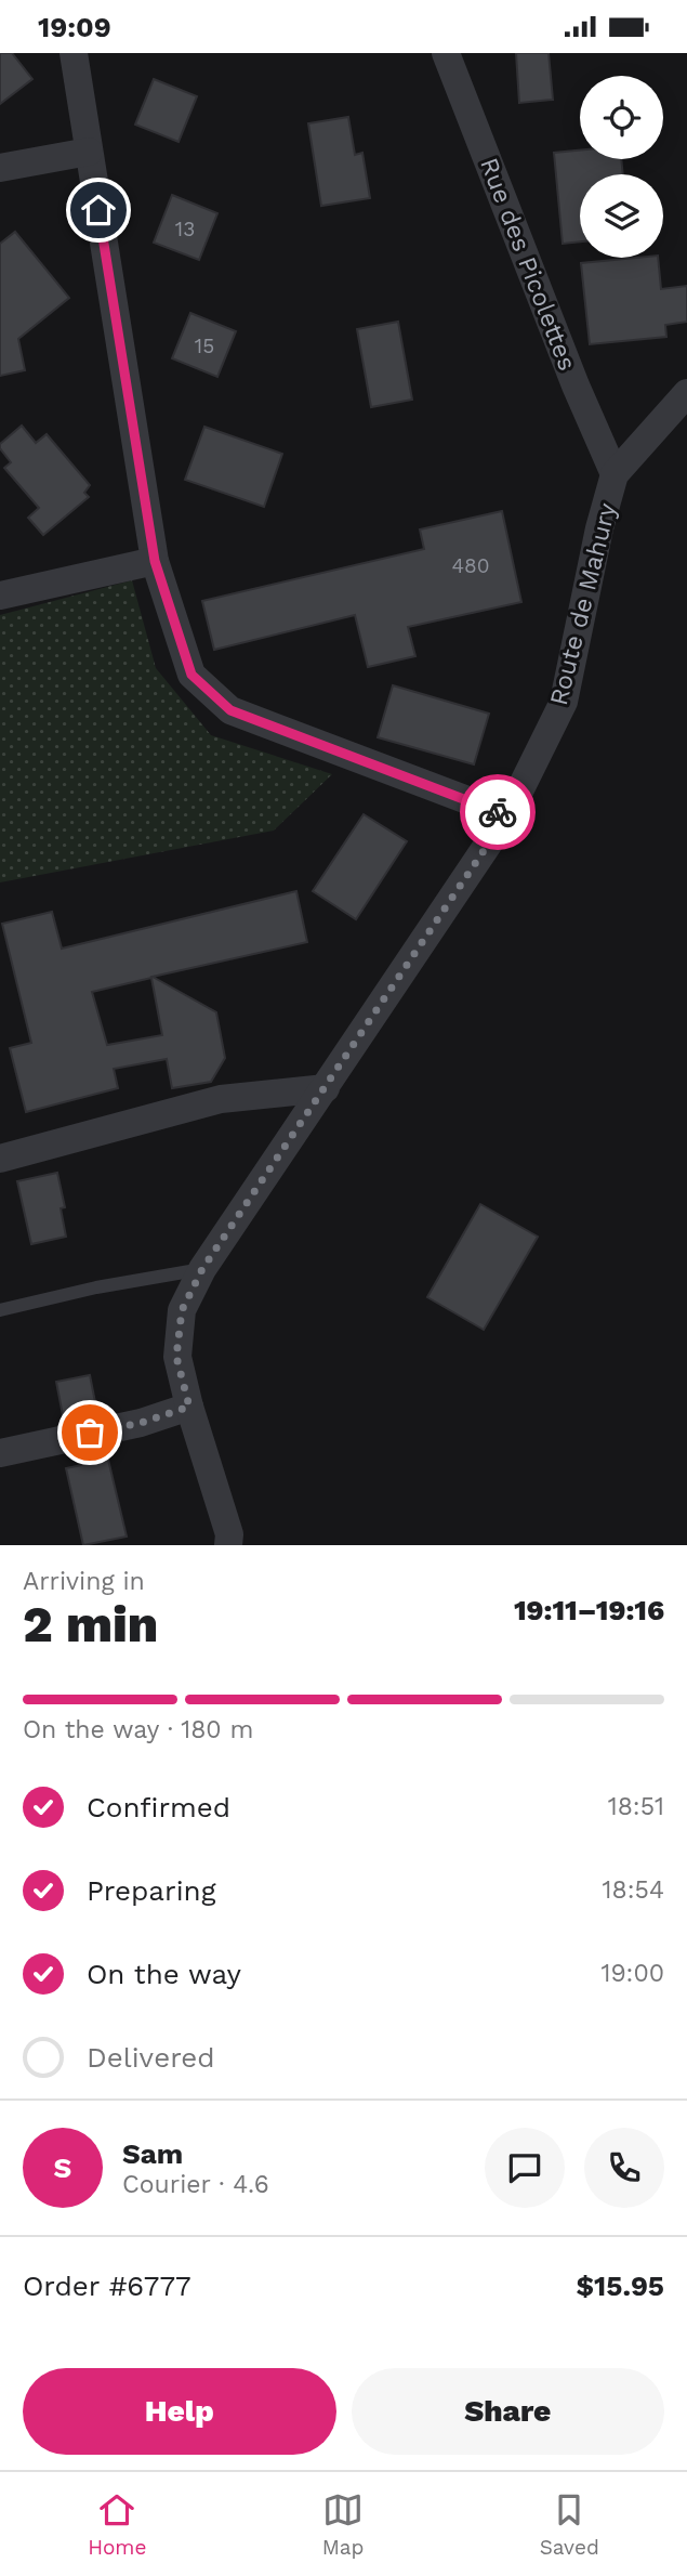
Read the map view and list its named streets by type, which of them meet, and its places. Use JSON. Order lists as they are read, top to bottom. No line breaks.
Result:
{"streets":{"street":["Rue des Picolettes","Route de Mahury"]},"crossings":[["Rue des Picolettes","Route de Mahury"]],"house_numbers":["13","15","480"],"page":{"status":"19:09","heading":["2 min","Arriving in","19:11–19:16"],"panel":["Sam","Courier · 4.6","Order #6777","$15.95"],"bar":"On the way · 180 m","list":[["Confirmed","18:51"],["Preparing","18:54"],["On the way","19:00"],"Delivered"],"round":"S","buttons":["Help","Share"],"tabs":["Home","Map","Saved"]}}
